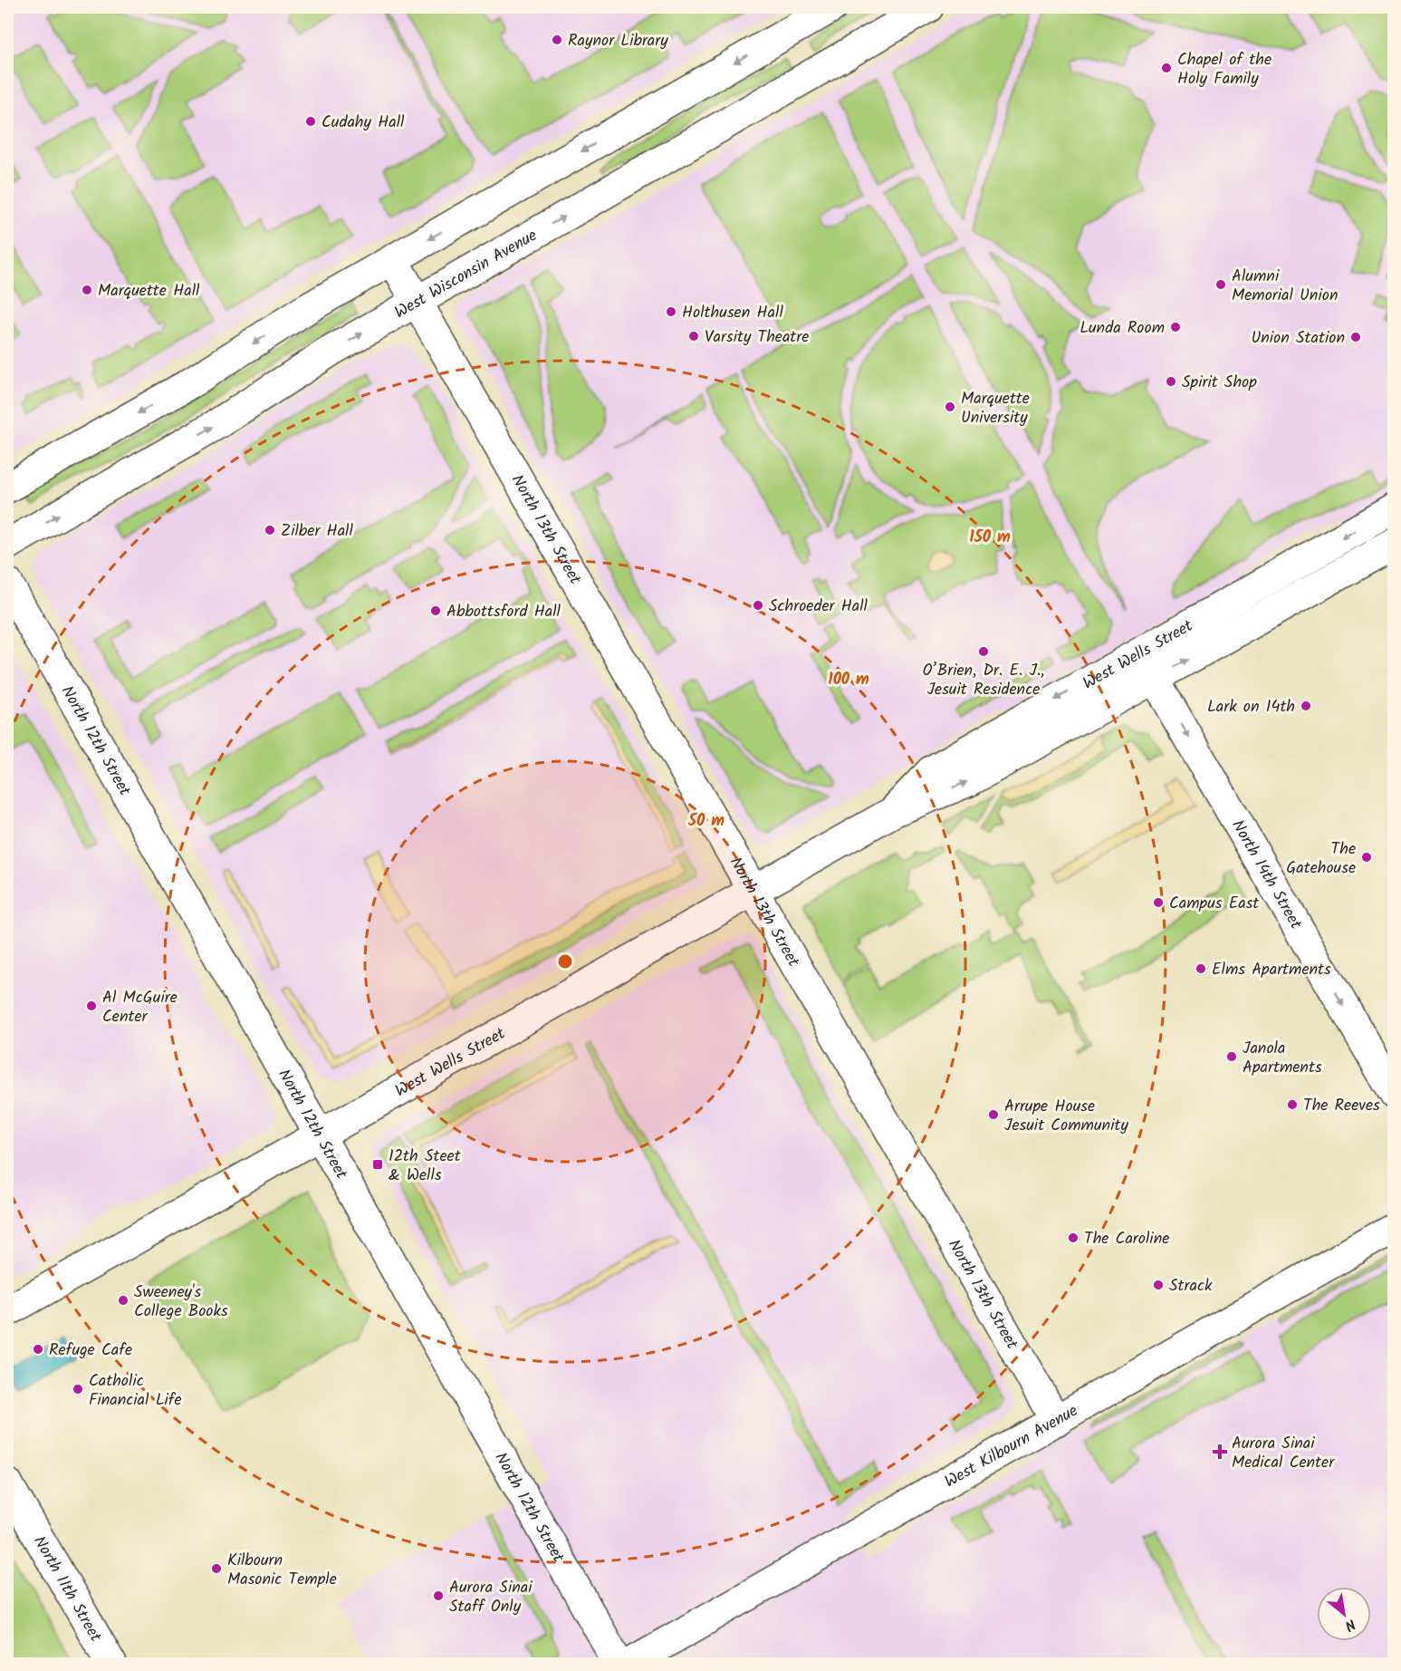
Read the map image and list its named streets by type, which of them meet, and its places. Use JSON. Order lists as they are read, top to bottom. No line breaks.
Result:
{"streets":{"street":["West Wisconsin Avenue","North 13th Street","West Wells Street","North 12th Street","North 14th Street","West Kilbourn Avenue","North 11th Street"]},"crossings":[["West Wisconsin Avenue","North 13th Street"],["North 13th Street","West Wells Street"],["North 13th Street","West Kilbourn Avenue"],["West Wells Street","North 12th Street"],["West Wells Street","North 14th Street"]],"one_way":["North 14th Street"],"places":{"other":["Raynor Library","Chapel of the Holy Family","Cudahy Hall","Alumni Memorial Union","Marquette Hall","Holthusen Hall","Lunda Room","Varsity Theatre","Union Station","Spirit Shop","Marquette University","Zilber Hall","Schroeder Hall","Abbottsford Hall","O’Brien, Dr. E. J., Jesuit Residence","Lark on 14th","The Gatehouse","Campus East","Elms Apartments","Al McGuire Center","Janola Apartments","The Reeves","Arrupe House Jesuit Community","The Caroline","Strack","Sweeney's College Books","Refuge Cafe","Catholic Financial Life","Kilbourn Masonic Temple","Aurora Sinai Staff Only"],"transit":["12th Steet & Wells"],"health":["Aurora Sinai Medical Center"]},"north":"bottom right","rings":["150 m","100 m","50 m"]}
